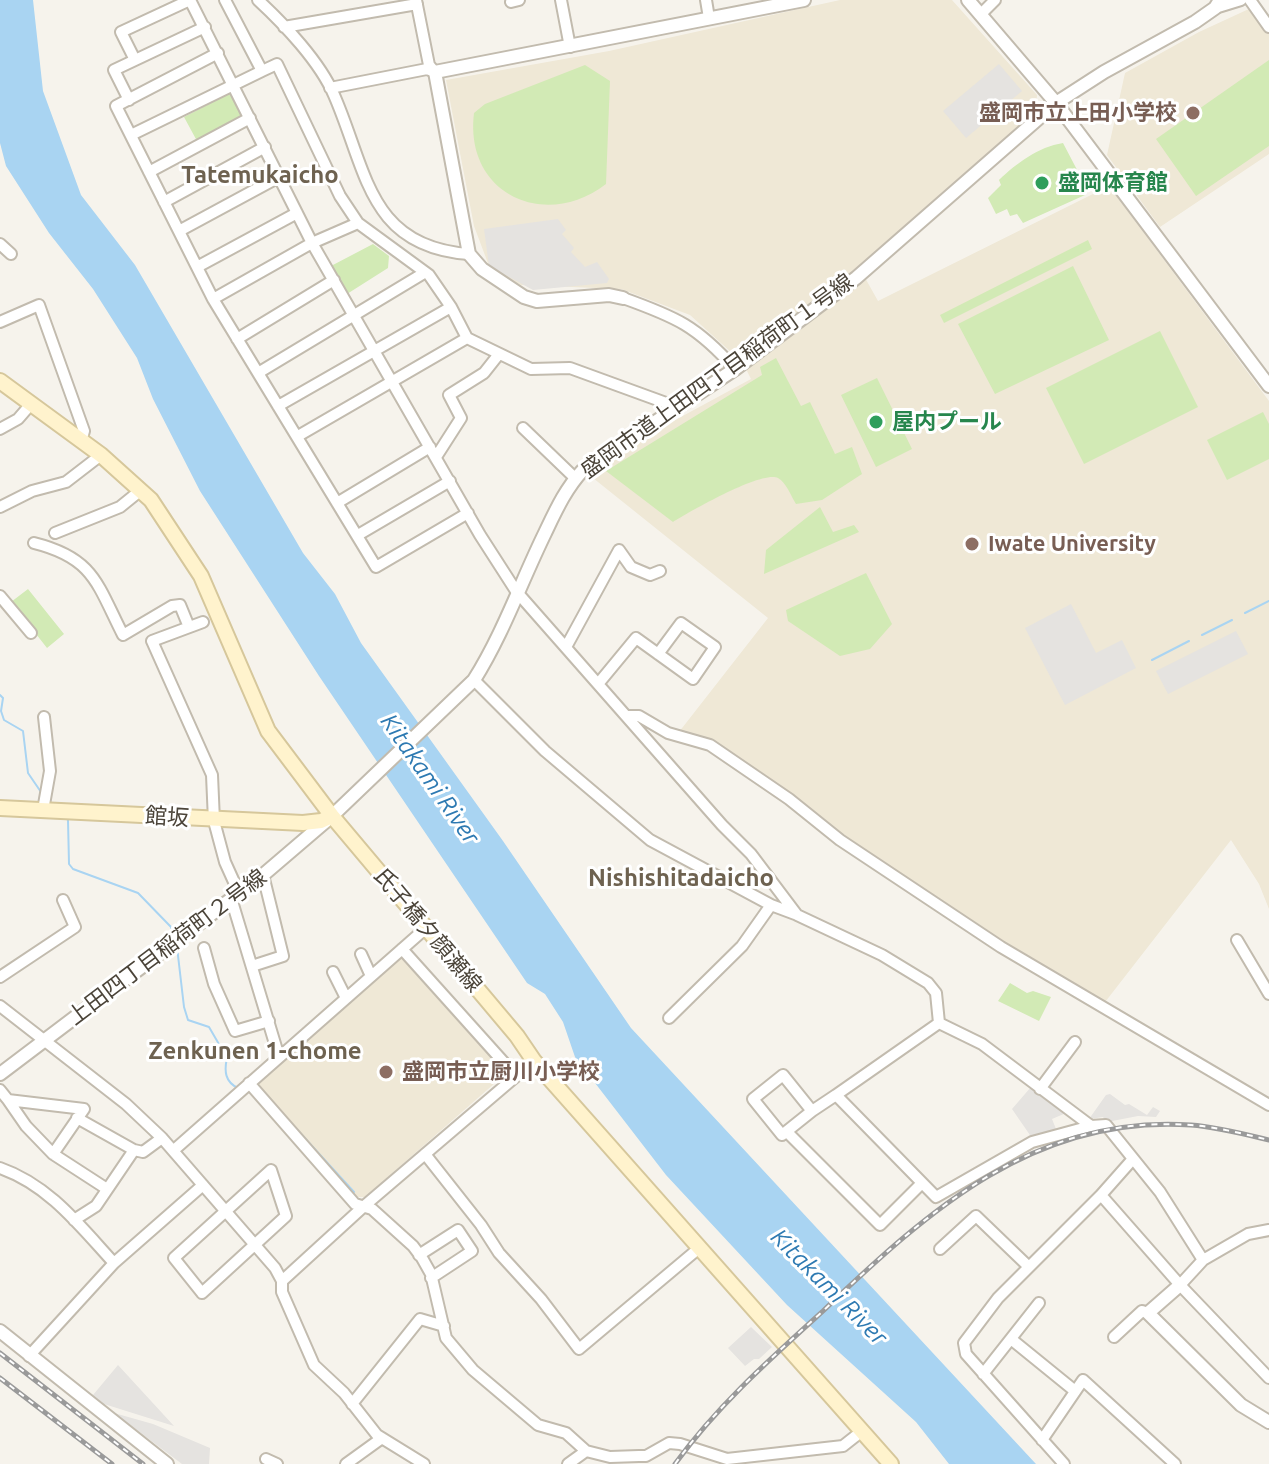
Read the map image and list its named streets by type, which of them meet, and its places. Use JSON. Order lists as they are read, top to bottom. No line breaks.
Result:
{"streets":{"main road":["館坂","氏子橋夕顔瀬線"],"street":["盛岡市道上田四丁目稲荷町１号線","上田四丁目稲荷町２号線"]},"crossings":[["盛岡市道上田四丁目稲荷町１号線","上田四丁目稲荷町２号線"],["館坂","氏子橋夕顔瀬線"],["館坂","上田四丁目稲荷町２号線"],["氏子橋夕顔瀬線","上田四丁目稲荷町２号線"]],"districts":["Tatemukaicho","Nishishitadaicho","Zenkunen 1-chome"],"water":["Kitakami River"],"places":["盛岡市立上田小学校","盛岡体育館","屋内プール","Iwate University","盛岡市立厨川小学校"]}
